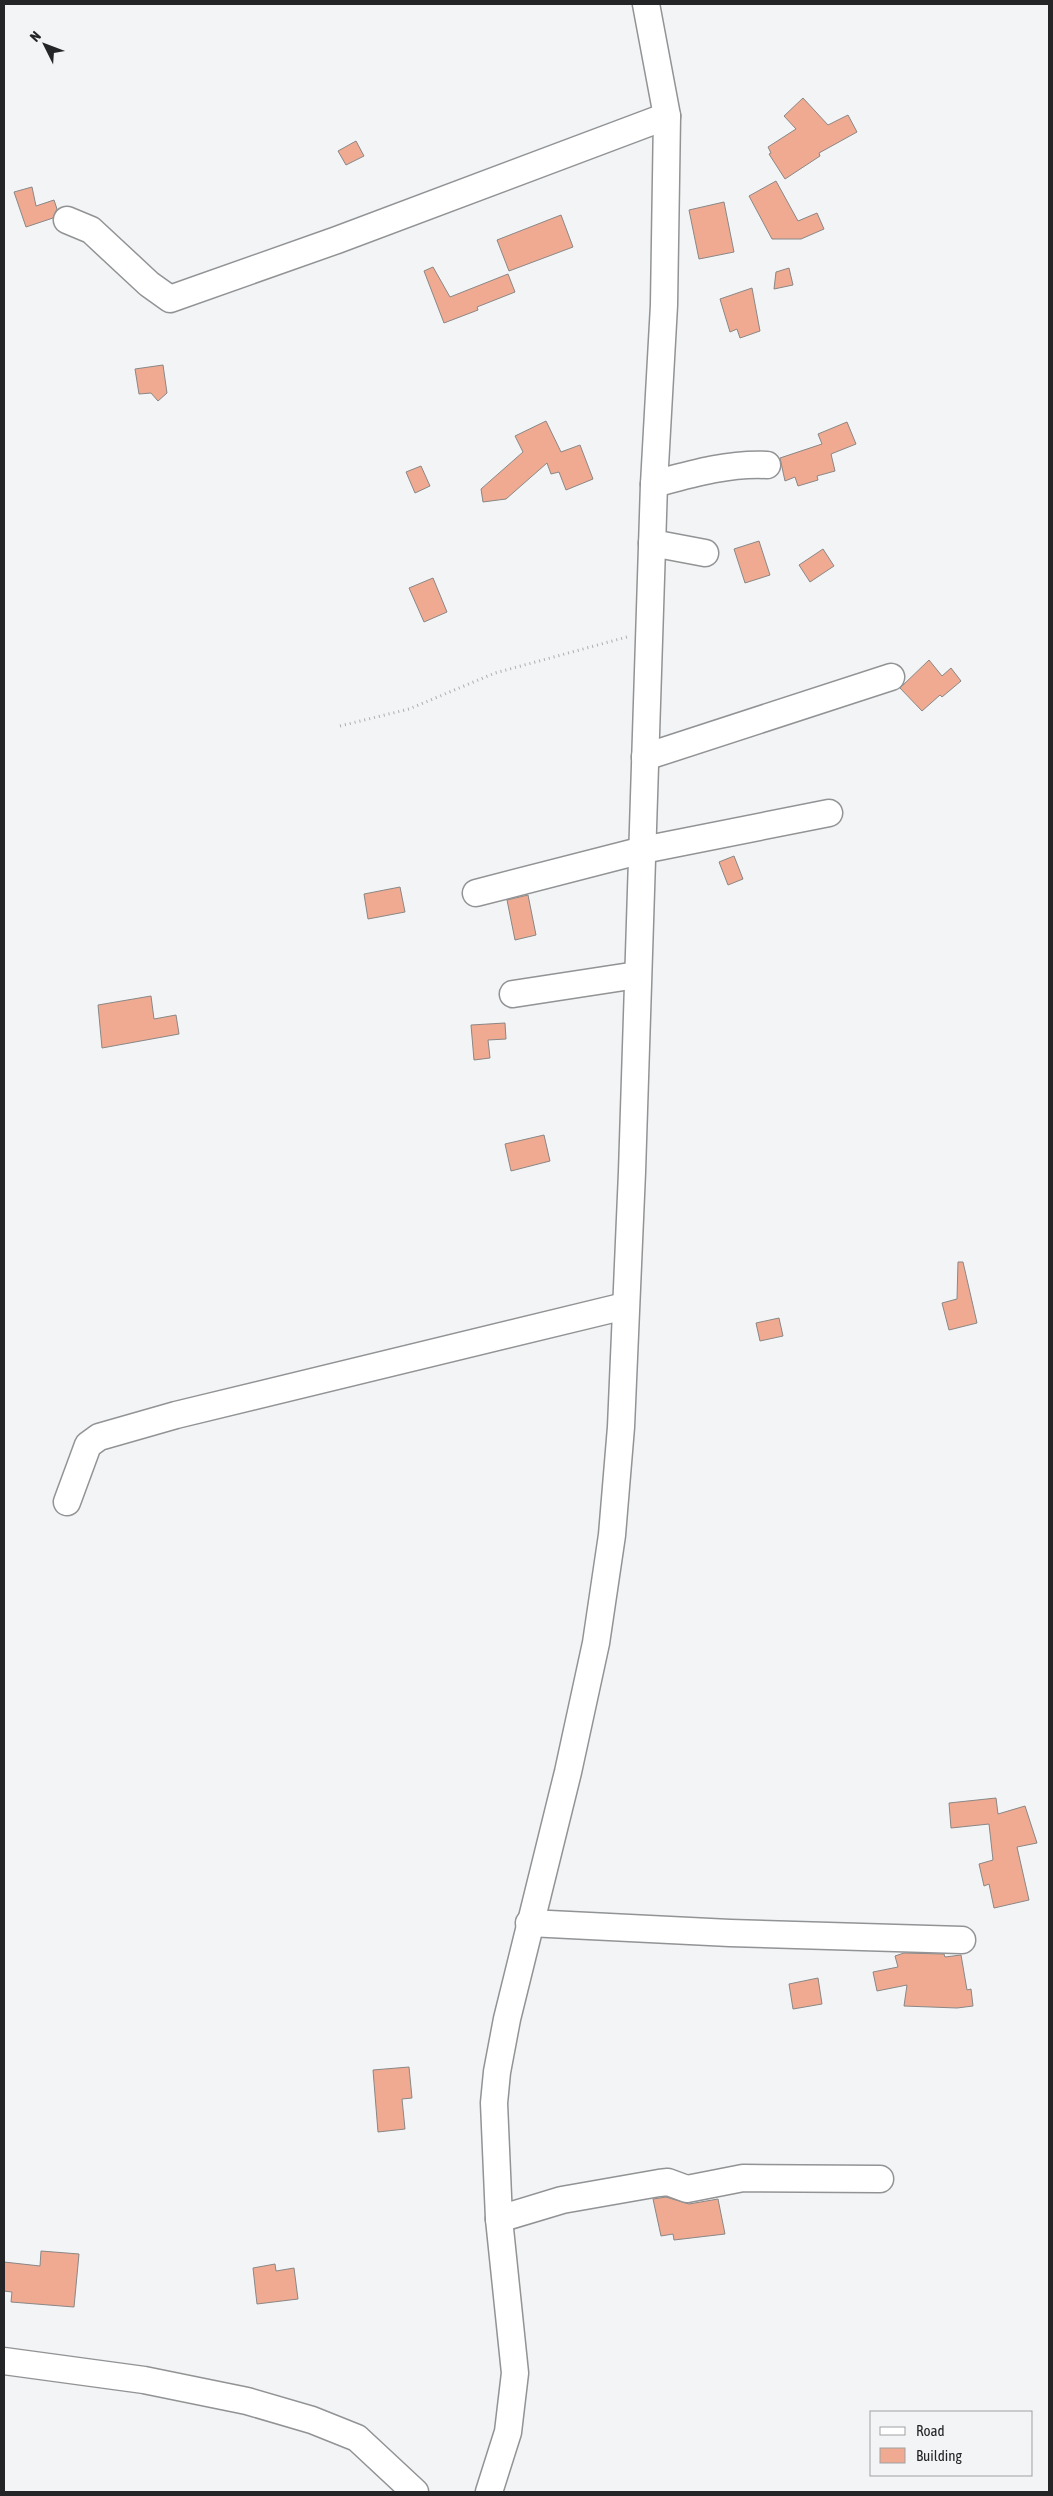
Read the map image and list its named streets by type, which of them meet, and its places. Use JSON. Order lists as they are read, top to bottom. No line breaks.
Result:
{"legend":["Road","Building"],"north":"top left"}
